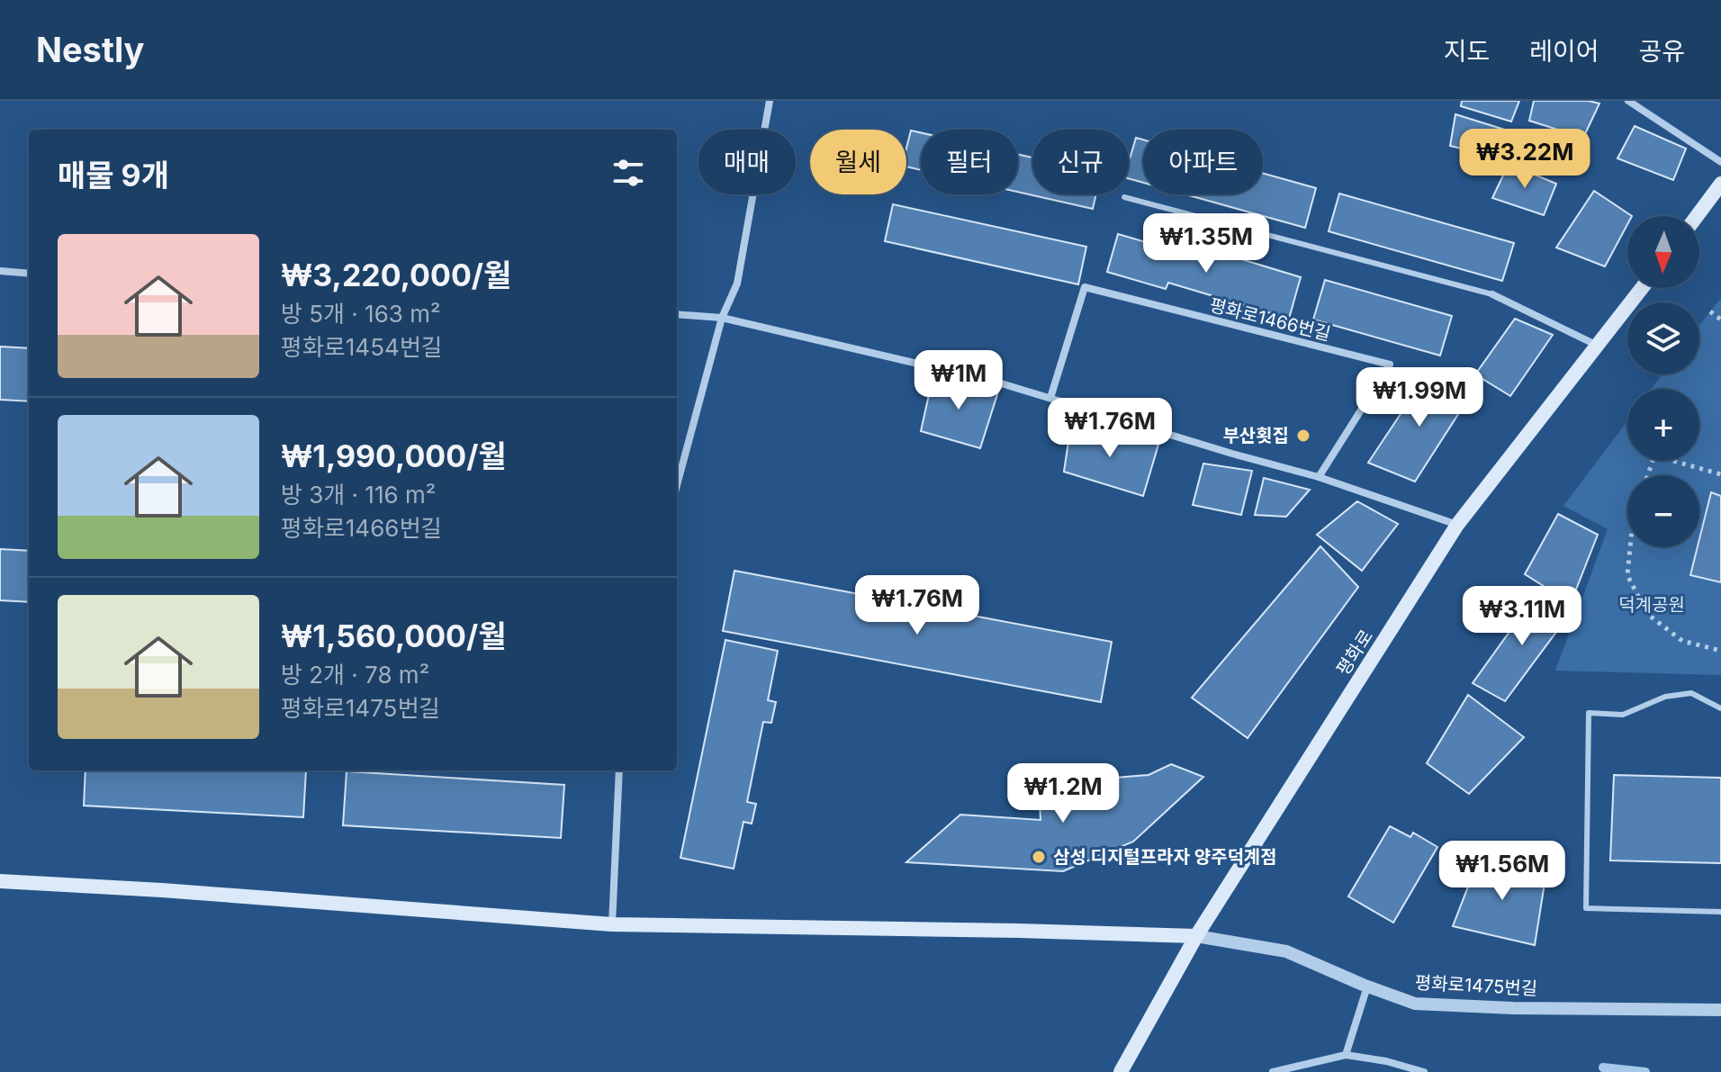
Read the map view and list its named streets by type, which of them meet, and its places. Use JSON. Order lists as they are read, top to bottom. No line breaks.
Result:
{"streets":{"main road":["평화로"],"street":["평화로1466번길","평화로1475번길"]},"crossings":[["평화로","평화로1475번길"]],"parks":["덕계공원"],"places":["부산횟집","삼성 디지털프라자 양주덕계점"],"north":"bottom","page":{"header":"Nestly","nav":["지도","레이어","공유"],"price":["₩3.22M","₩1.35M","₩1M","₩1.99M","₩1.76M","₩1.76M","₩3.11M","₩1.2M","₩1.56M"],"chip":["매매","월세","필터","신규","아파트"],"heading":"매물 9개","map_buttons":["+","−"],"list":[{"name":"₩3,220,000/월","note":"방 5개 · 163 m² · 평화로1454번길"},{"name":"₩1,990,000/월","note":"방 3개 · 116 m² · 평화로1466번길"},{"name":"₩1,560,000/월","note":"방 2개 · 78 m² · 평화로1475번길"}]}}
